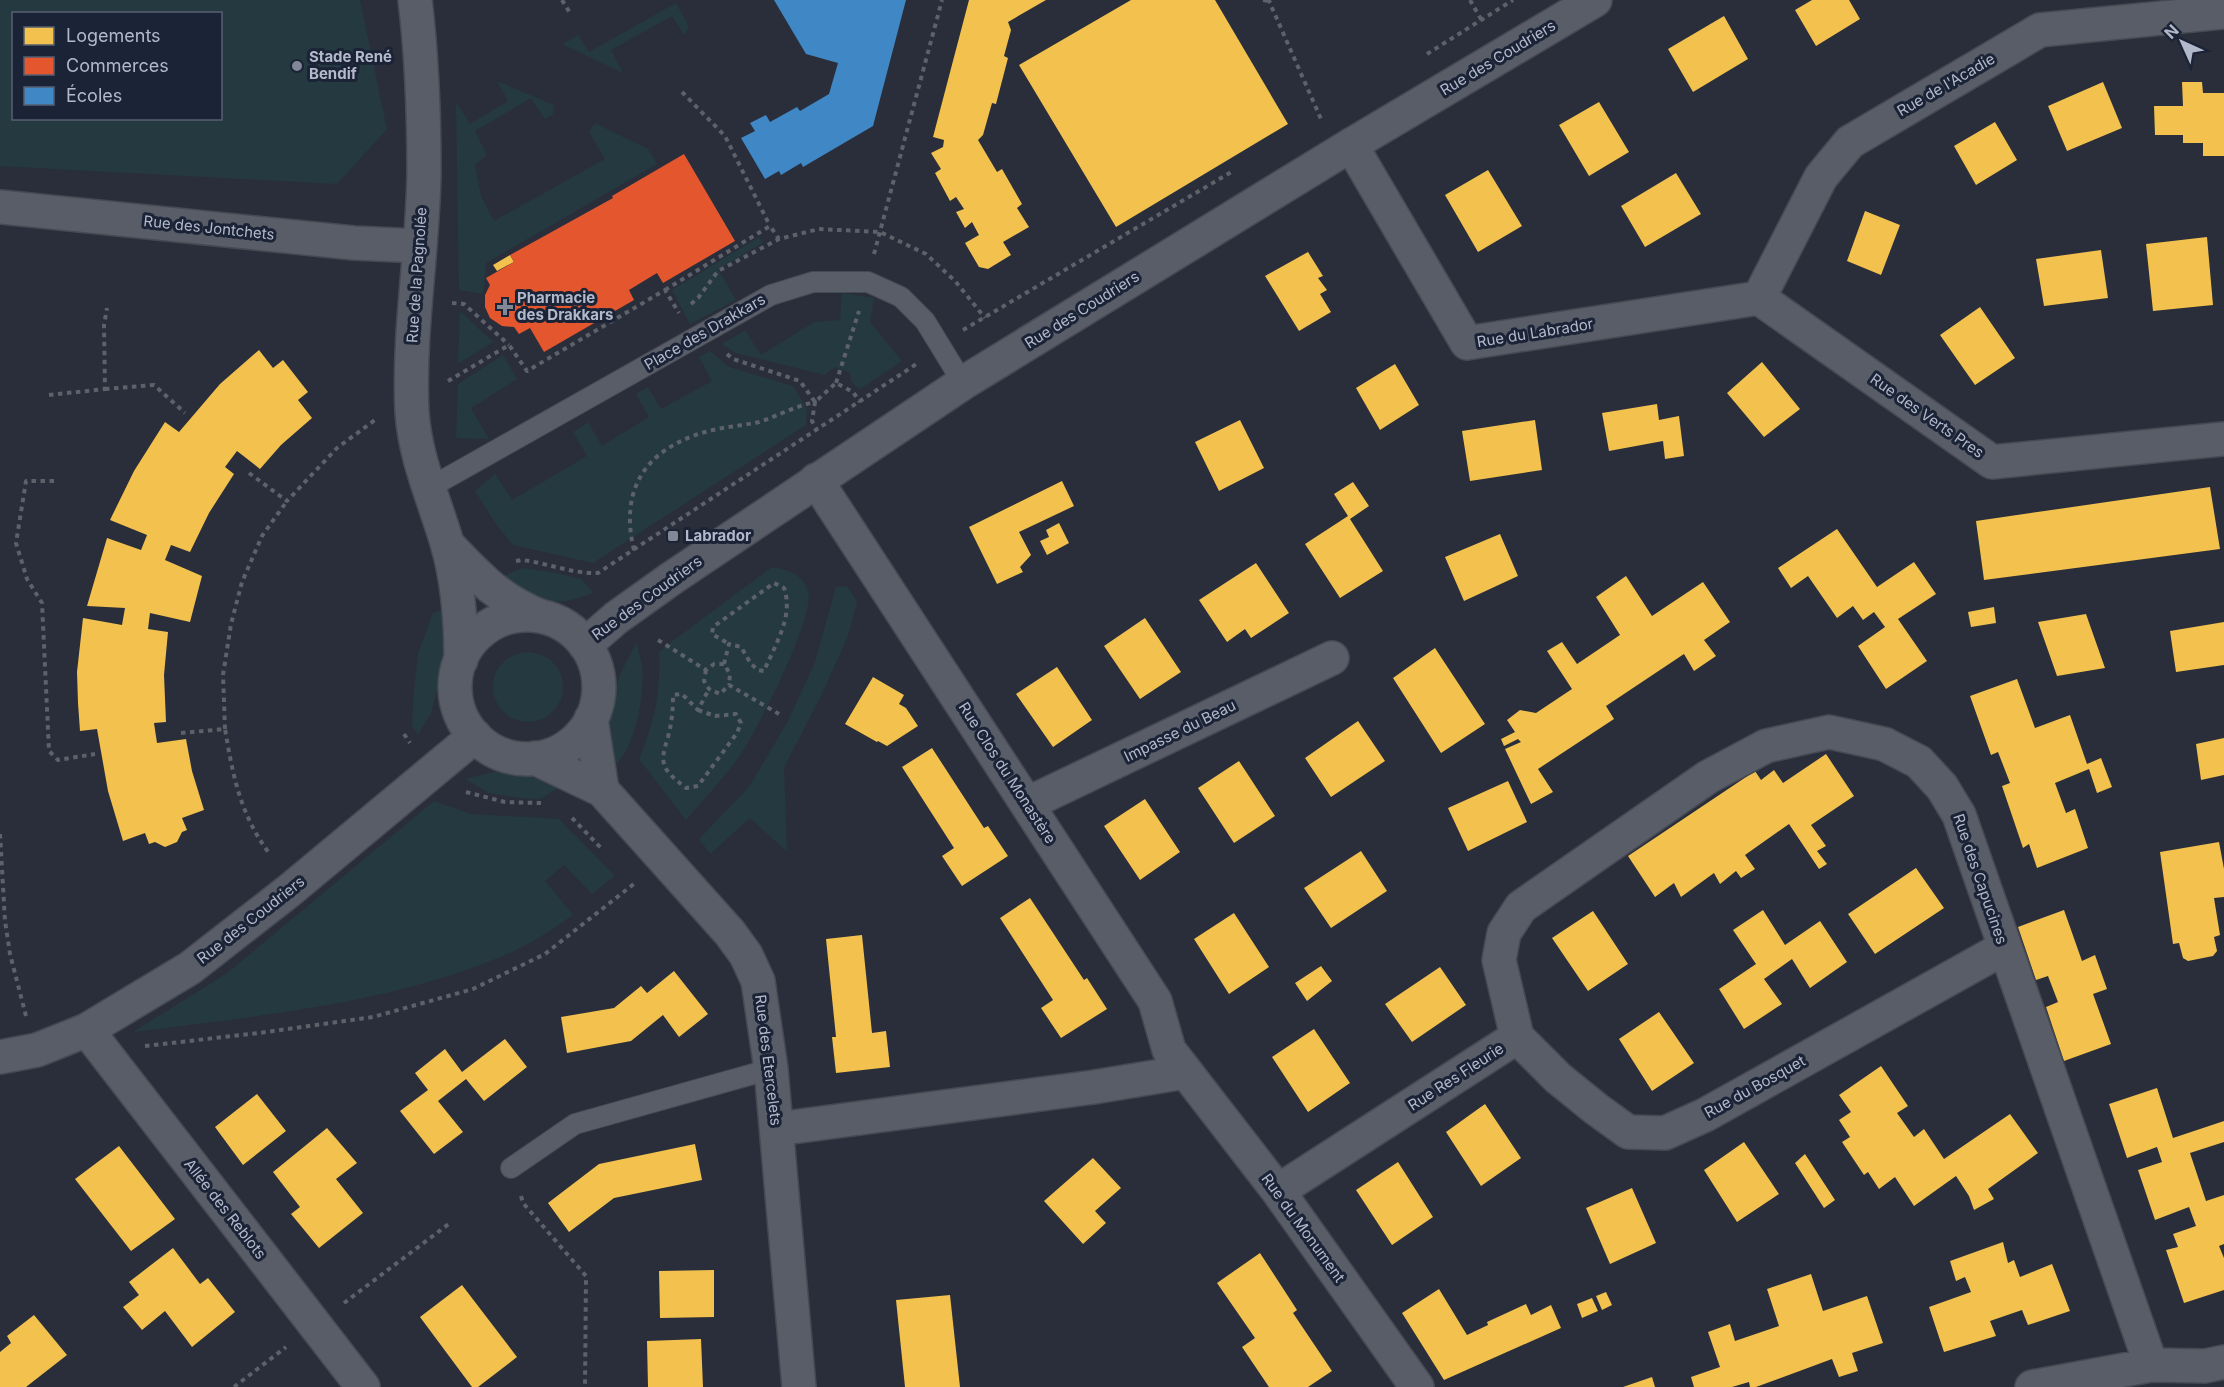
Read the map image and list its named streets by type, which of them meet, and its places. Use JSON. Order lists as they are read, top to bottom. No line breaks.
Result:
{"streets":{"street":["Rue des Coudriers","Rue de l'Acadie","Rue des Jontchets","Rue de la Pagnolée","Rue du Labrador","Rue des Verts Pres","Impasse du Beau","Rue Clos du Monastère","Rue des Capucines","Rue des Etercelets","Rue Res Fleurie","Rue du Bosquet","Allée des Reblots","Rue du Monument"],"lane":["Place des Drakkars"]},"crossings":[["Rue des Coudriers","Rue de la Pagnolée"],["Rue des Coudriers","Place des Drakkars"],["Rue des Coudriers","Rue du Labrador"],["Rue des Coudriers","Rue Clos du Monastère"],["Rue des Coudriers","Rue des Etercelets"],["Rue des Coudriers","Allée des Reblots"],["Rue de l'Acadie","Rue du Labrador"],["Rue de l'Acadie","Rue des Verts Pres"],["Rue des Jontchets","Rue de la Pagnolée"],["Rue de la Pagnolée","Place des Drakkars"],["Rue de la Pagnolée","Rue des Etercelets"],["Rue du Labrador","Rue des Verts Pres"],["Impasse du Beau","Rue Clos du Monastère"],["Rue Clos du Monastère","Rue du Monument"],["Rue des Capucines","Rue Res Fleurie"],["Rue des Capucines","Rue du Bosquet"],["Rue Res Fleurie","Rue du Bosquet"],["Rue Res Fleurie","Rue du Monument"]],"places":{"other":["Stade René Bendif"],"health":["Pharmacie des Drakkars"],"transit":["Labrador"]},"legend":["Logements","Commerces","Écoles"],"north":"top left"}
